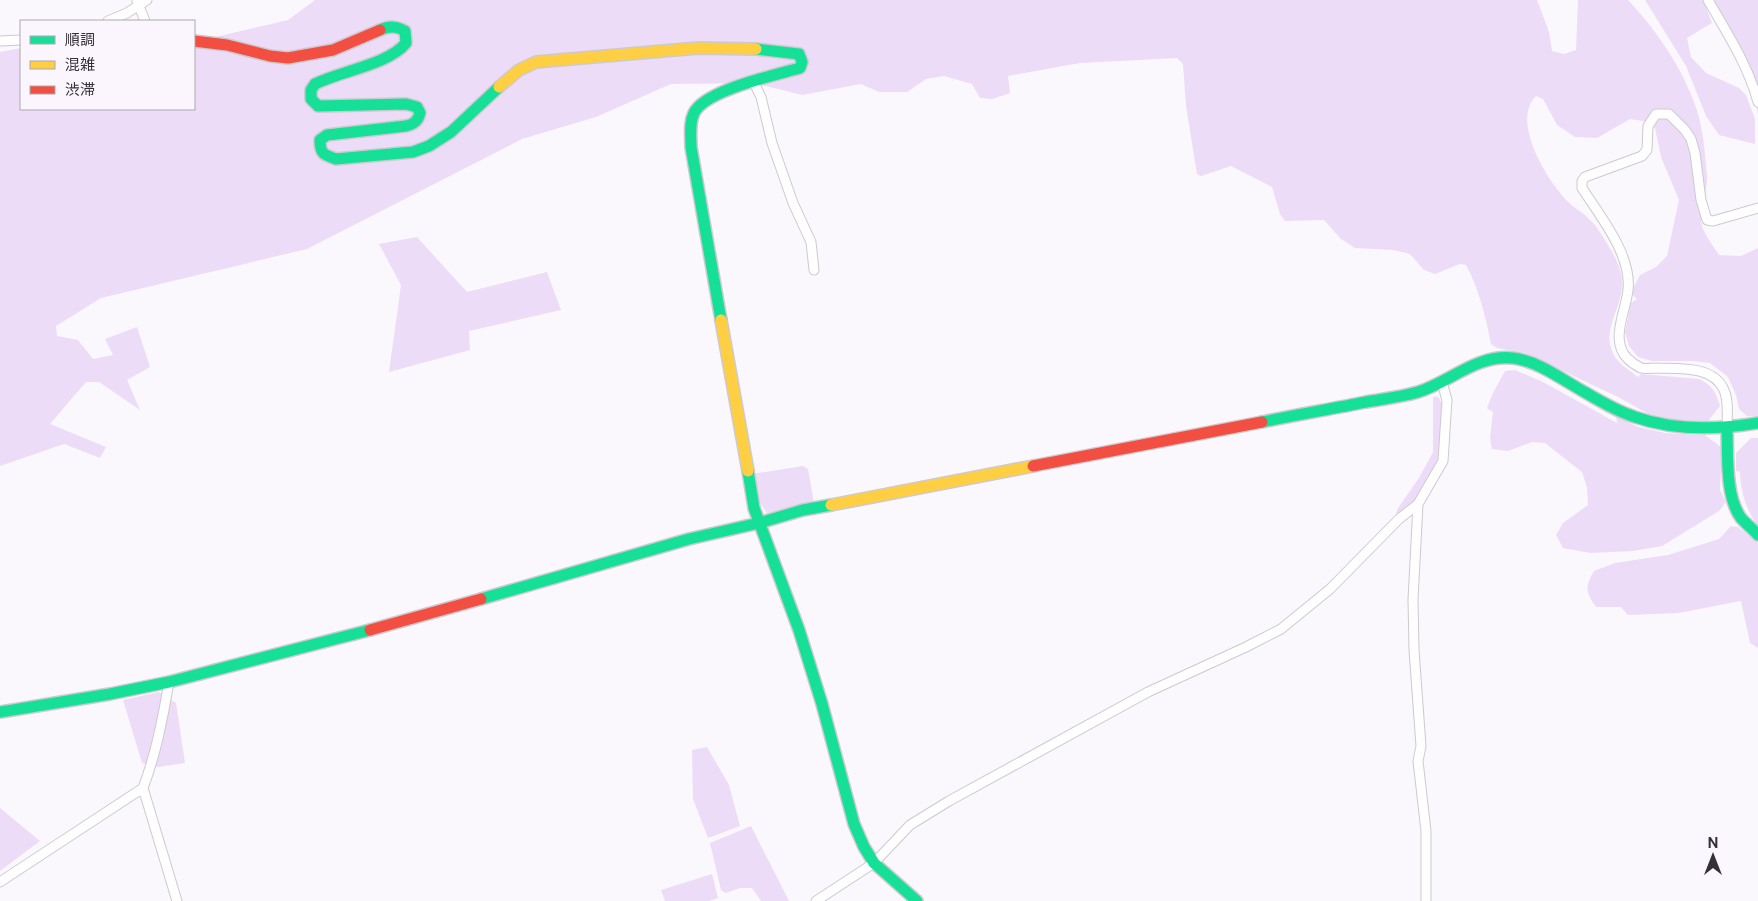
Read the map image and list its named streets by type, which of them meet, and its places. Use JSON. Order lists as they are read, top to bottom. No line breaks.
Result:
{"legend":["順調","混雑","渋滞"],"north":"top"}
